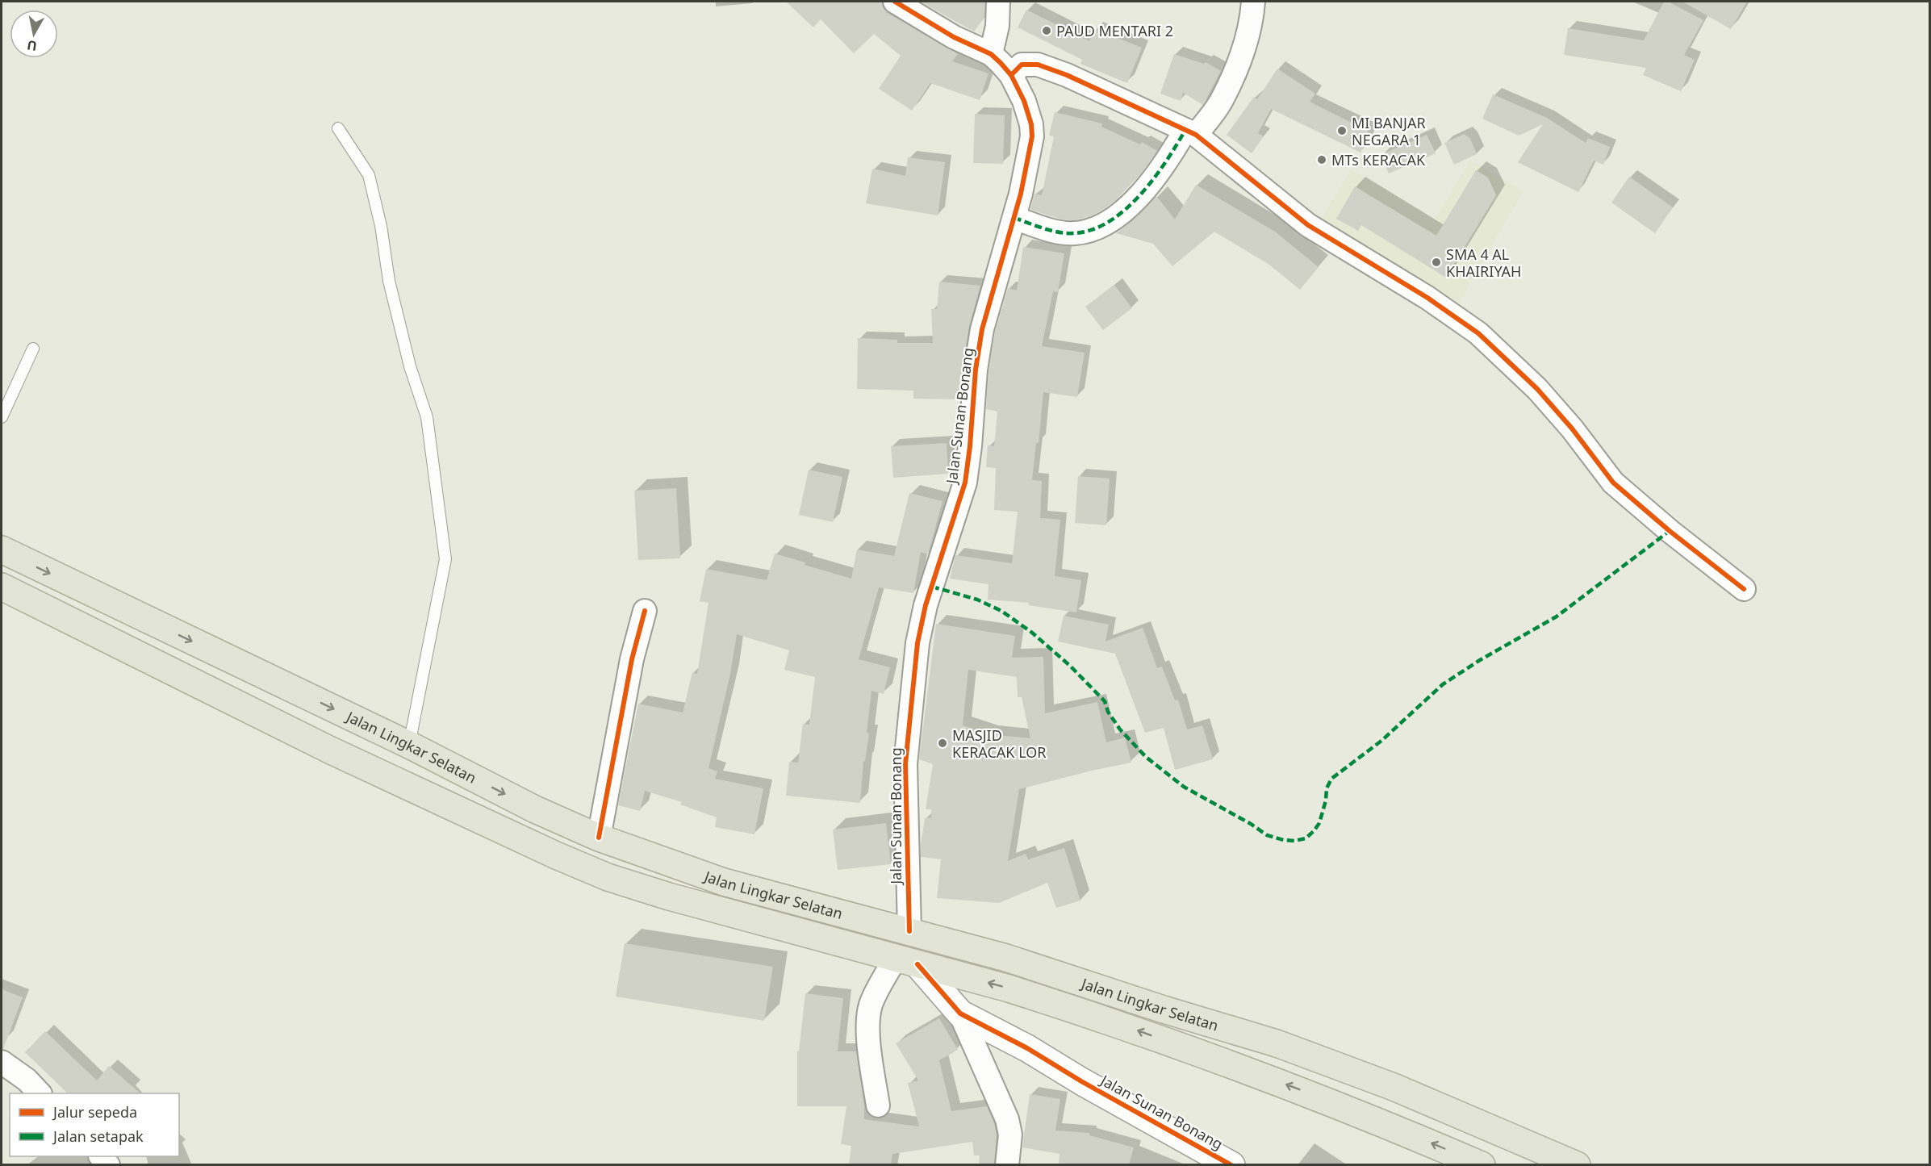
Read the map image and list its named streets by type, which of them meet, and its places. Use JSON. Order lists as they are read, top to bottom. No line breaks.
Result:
{"streets":{"highway":["Jalan Lingkar Selatan"],"street":["Jalan Sunan Bonang"]},"crossings":[["Jalan Sunan Bonang","Jalan Lingkar Selatan"]],"places":["PAUD MENTARI 2","MI BANJAR NEGARA 1","MTs KERACAK","SMA 4 AL KHAIRIYAH","MASJID KERACAK LOR"],"legend":["Jalur sepeda","Jalan setapak"],"north":"bottom"}
